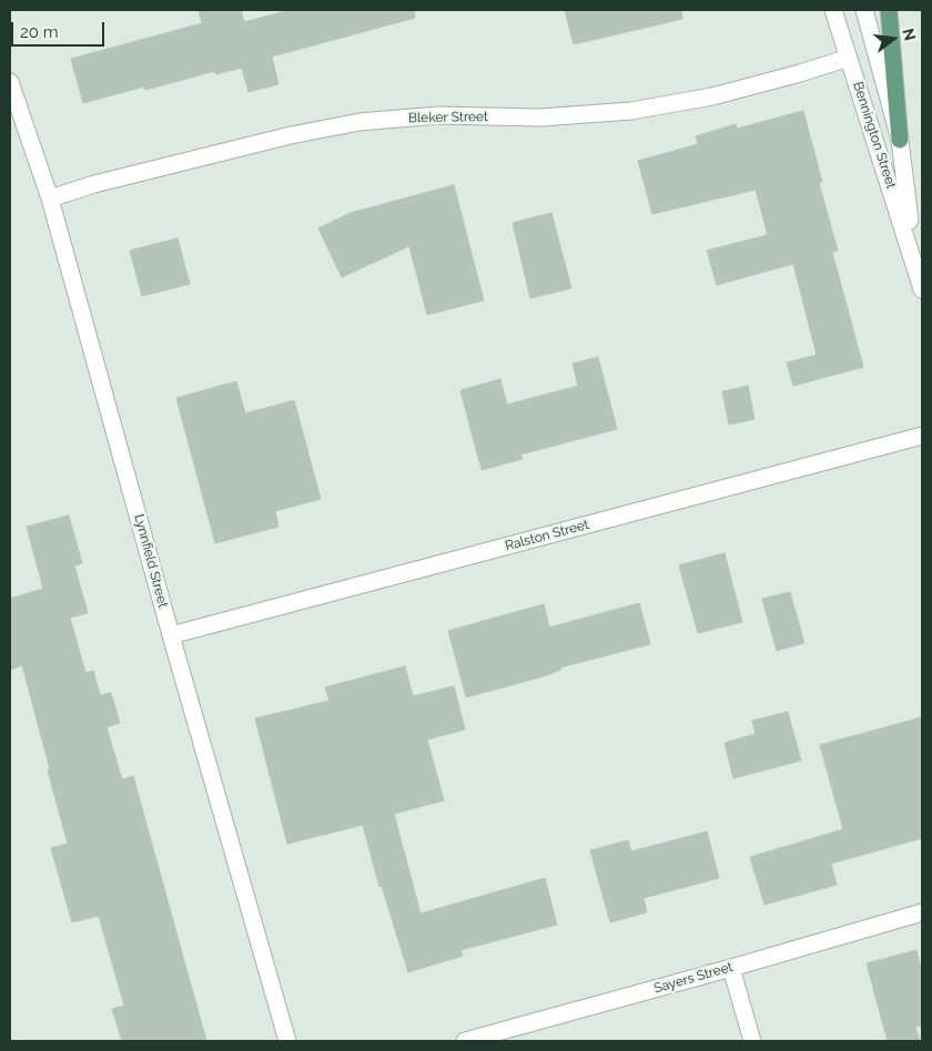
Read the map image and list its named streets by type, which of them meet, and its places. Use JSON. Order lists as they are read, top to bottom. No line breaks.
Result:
{"streets":{"street":["Bleker Street","Bennington Street","Ralston Street","Lynnfield Street","Sayers Street"]},"crossings":[["Bleker Street","Bennington Street"],["Bleker Street","Lynnfield Street"],["Ralston Street","Lynnfield Street"]],"scale_bar":"20 m","north":"right"}
